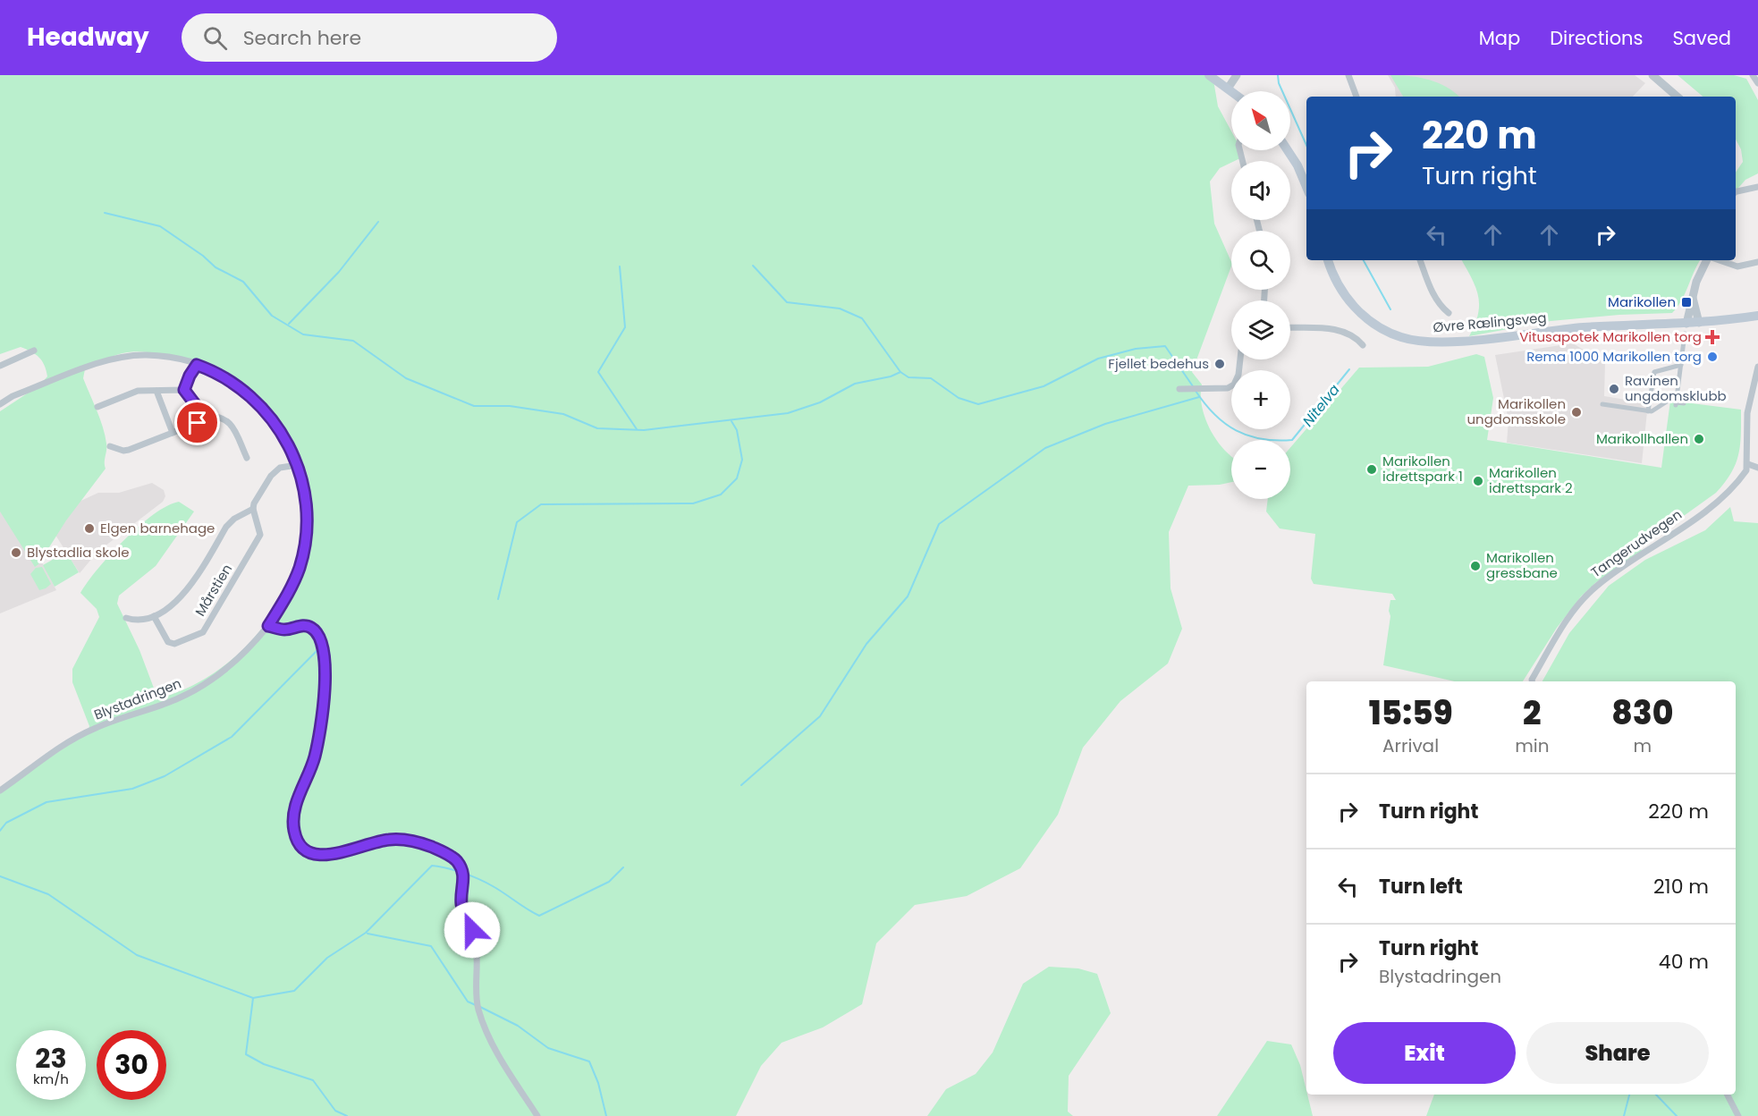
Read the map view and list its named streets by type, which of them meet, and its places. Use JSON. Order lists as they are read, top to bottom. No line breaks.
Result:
{"streets":{"main road":["Øvre Rælingsveg"],"street":["Tangerudvegen","Mårstien","Blystadringen"]},"water":["Nitelva"],"places":{"transit":["Marikollen"],"health":["Vitusapotek Marikollen torg"],"other":["Rema 1000 Marikollen torg","Fjellet bedehus","Ravinen ungdomsklubb","Marikollen ungdomsskole","Marikollhallen","Marikollen idrettspark 1","Marikollen idrettspark 2","Elgen barnehage","Blystadlia skole","Marikollen gressbane"]},"north":"top left","page":{"header":"Headway","search":"Search here","nav":["Map","Directions","Saved"],"map_buttons":["+","−"],"turn":["220 m","Turn right"],"eta":["15:59","Arrival","2","min","830","m"],"list":[{"name":"Turn right","value":"220 m"},{"name":"Turn left","value":"210 m"},{"name":"Turn right","note":"Blystadringen","value":"40 m"}],"buttons":["Exit","Share"],"speed":"23 km/h","limit":"30"}}
